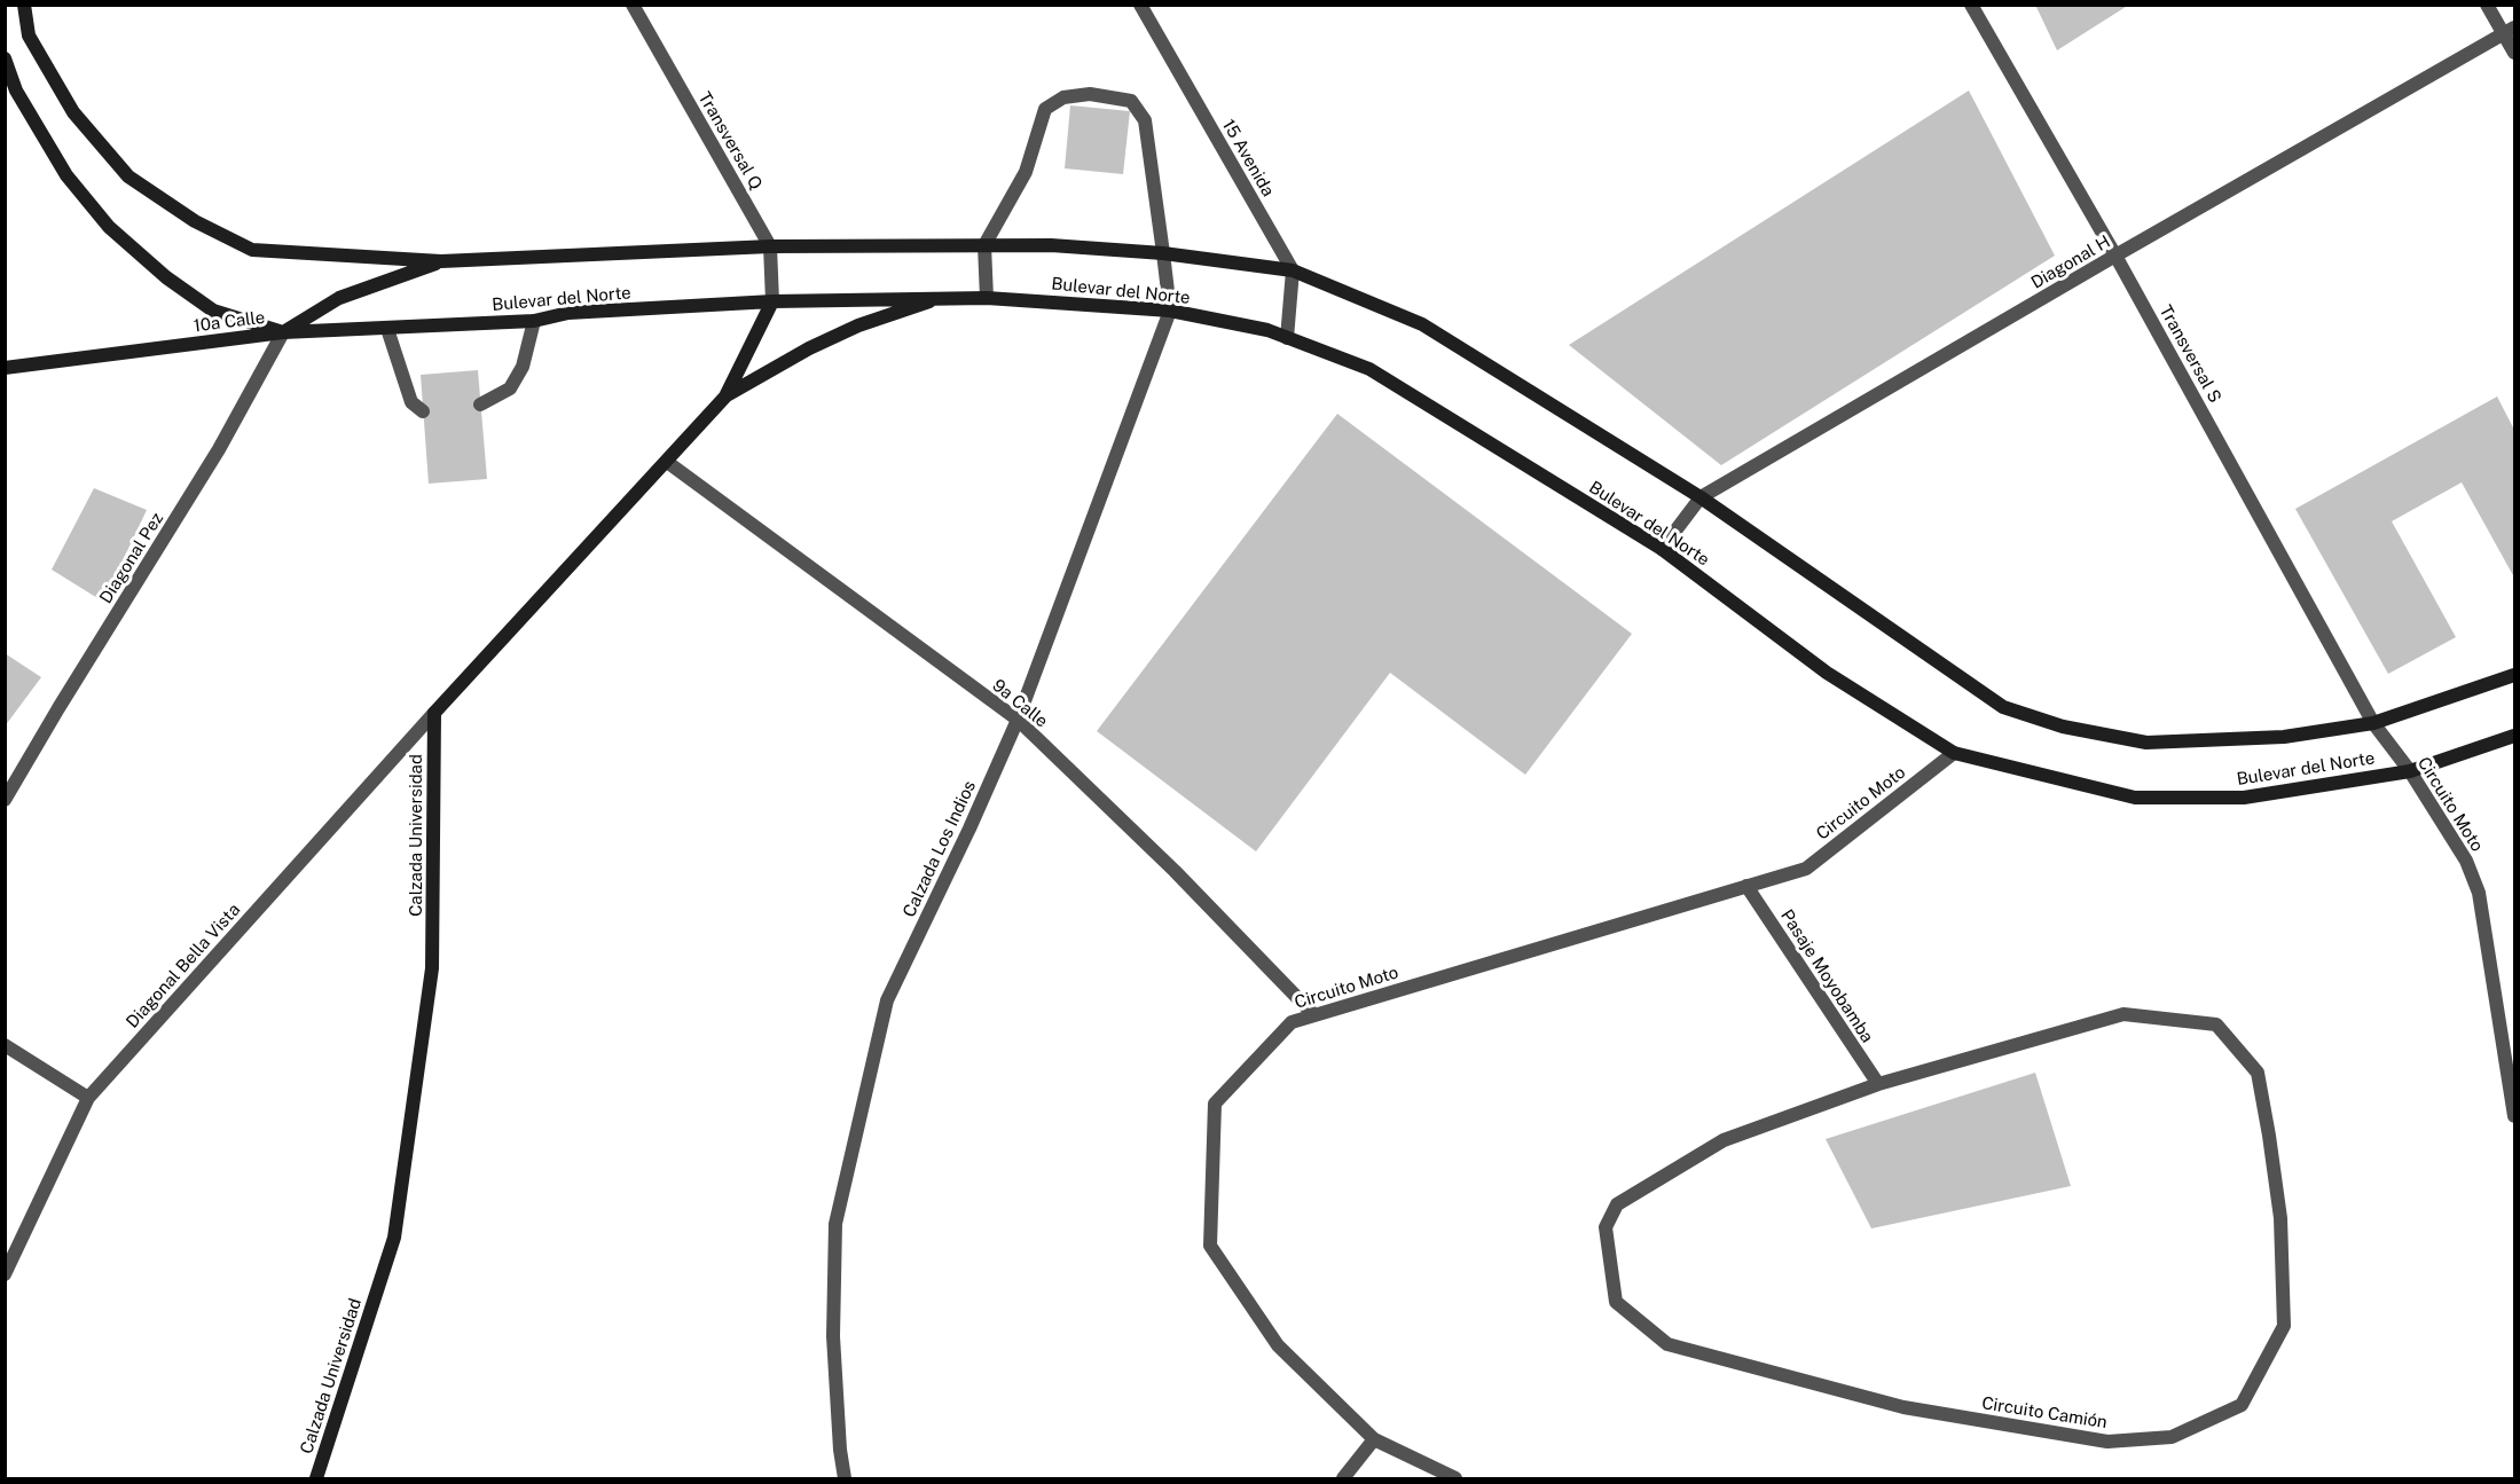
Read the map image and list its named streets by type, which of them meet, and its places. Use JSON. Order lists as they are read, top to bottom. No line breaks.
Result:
{"streets":{"main road":["Bulevar del Norte","10a Calle","Calzada Universidad"],"street":["Transversal Q","15 Avenida","Diagonal H","Transversal S","Diagonal Pez","9a Calle","Circuito Moto","Calzada Los Indios","Diagonal Bella Vista","Pasaje Moyobamba","Circuito Camión"]},"crossings":[["Transversal Q","Bulevar del Norte"],["15 Avenida","Bulevar del Norte"],["Diagonal H","Bulevar del Norte"],["Diagonal H","Transversal S"],["Bulevar del Norte","10a Calle"],["Bulevar del Norte","Transversal S"],["Bulevar del Norte","Diagonal Pez"],["Bulevar del Norte","Circuito Moto"],["Bulevar del Norte","Calzada Los Indios"],["10a Calle","Diagonal Pez"],["Transversal S","Circuito Moto"],["9a Calle","Circuito Moto"],["9a Calle","Calzada Los Indios"],["Circuito Moto","Pasaje Moyobamba"],["Calzada Universidad","Diagonal Bella Vista"],["Pasaje Moyobamba","Circuito Camión"]]}
